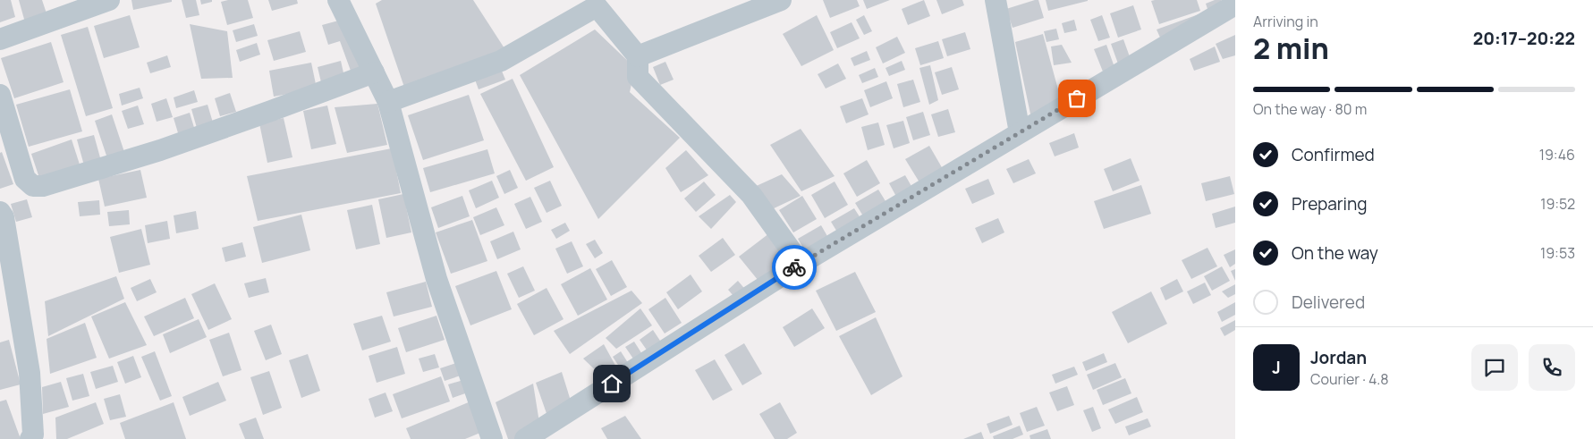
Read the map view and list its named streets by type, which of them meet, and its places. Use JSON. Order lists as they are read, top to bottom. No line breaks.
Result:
{"page":{"heading":["2 min","Arriving in","20:17–20:22"],"panel":["Jordan","Courier · 4.8"],"bar":"On the way · 80 m","list":[["Confirmed","19:46"],["Preparing","19:52"],["On the way","19:53"],"Delivered"],"round":"J"}}
